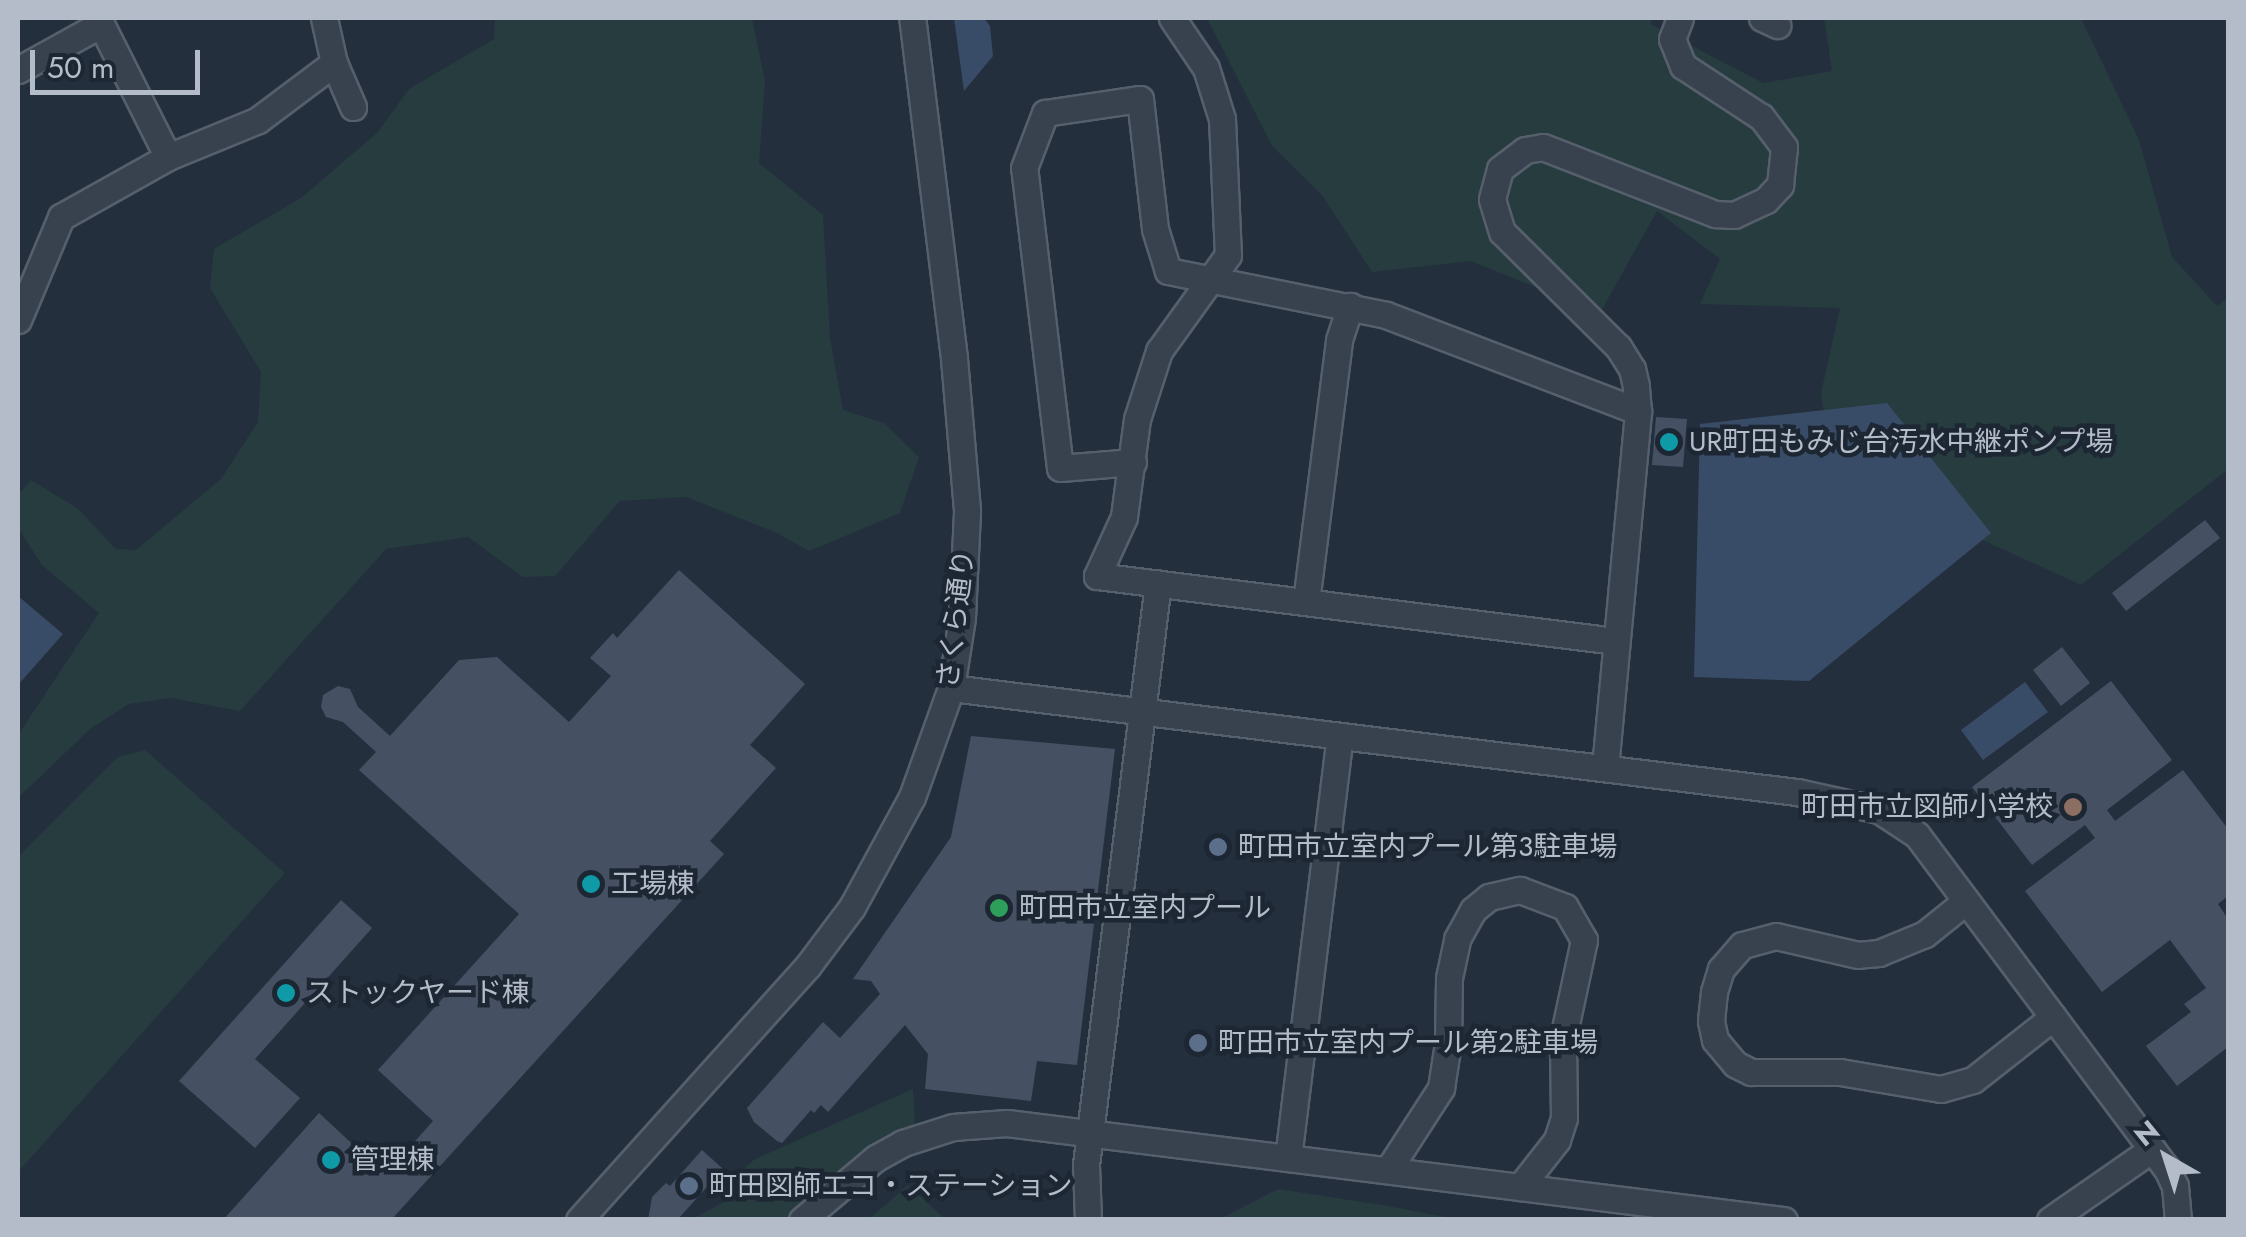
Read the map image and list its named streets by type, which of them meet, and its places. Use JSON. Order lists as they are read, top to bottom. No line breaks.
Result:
{"streets":{"street":["さくら通り"]},"places":["UR町田もみじ台汚水中継ポンプ場","町田市立図師小学校","町田市立室内プール第3駐車場","工場棟","町田市立室内プール","ストックヤード棟","町田市立室内プール第2駐車場","管理棟","町田図師エコ・ステーション"],"scale_bar":"50 m","north":"top left"}
